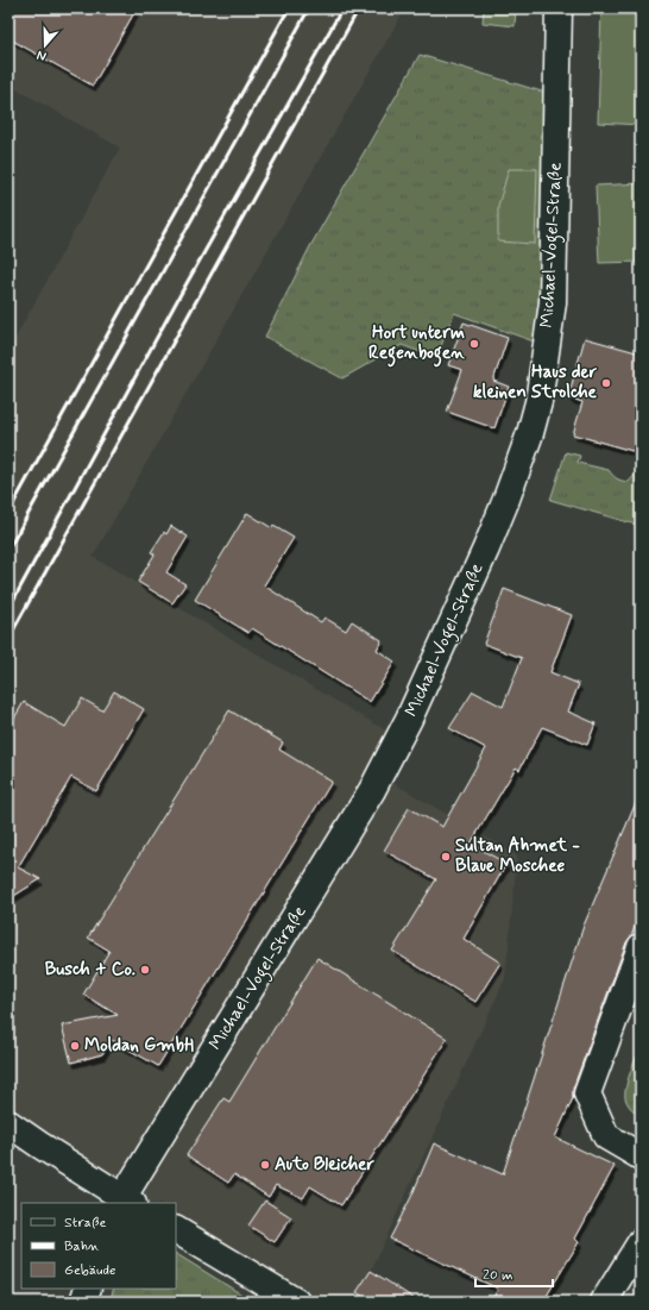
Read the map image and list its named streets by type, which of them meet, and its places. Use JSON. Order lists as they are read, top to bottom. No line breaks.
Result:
{"streets":{"street":["Michael-Vogel-Straße"]},"places":["Hort unterm Regenbogen","Haus der kleinen Strolche","Sultan Ahmet - Blaue Moschee","Busch + Co.","Moldan GmbH","Auto Bleicher"],"legend":["Straße","Bahn","Gebäude"],"scale_bar":"20 m","north":"bottom"}
